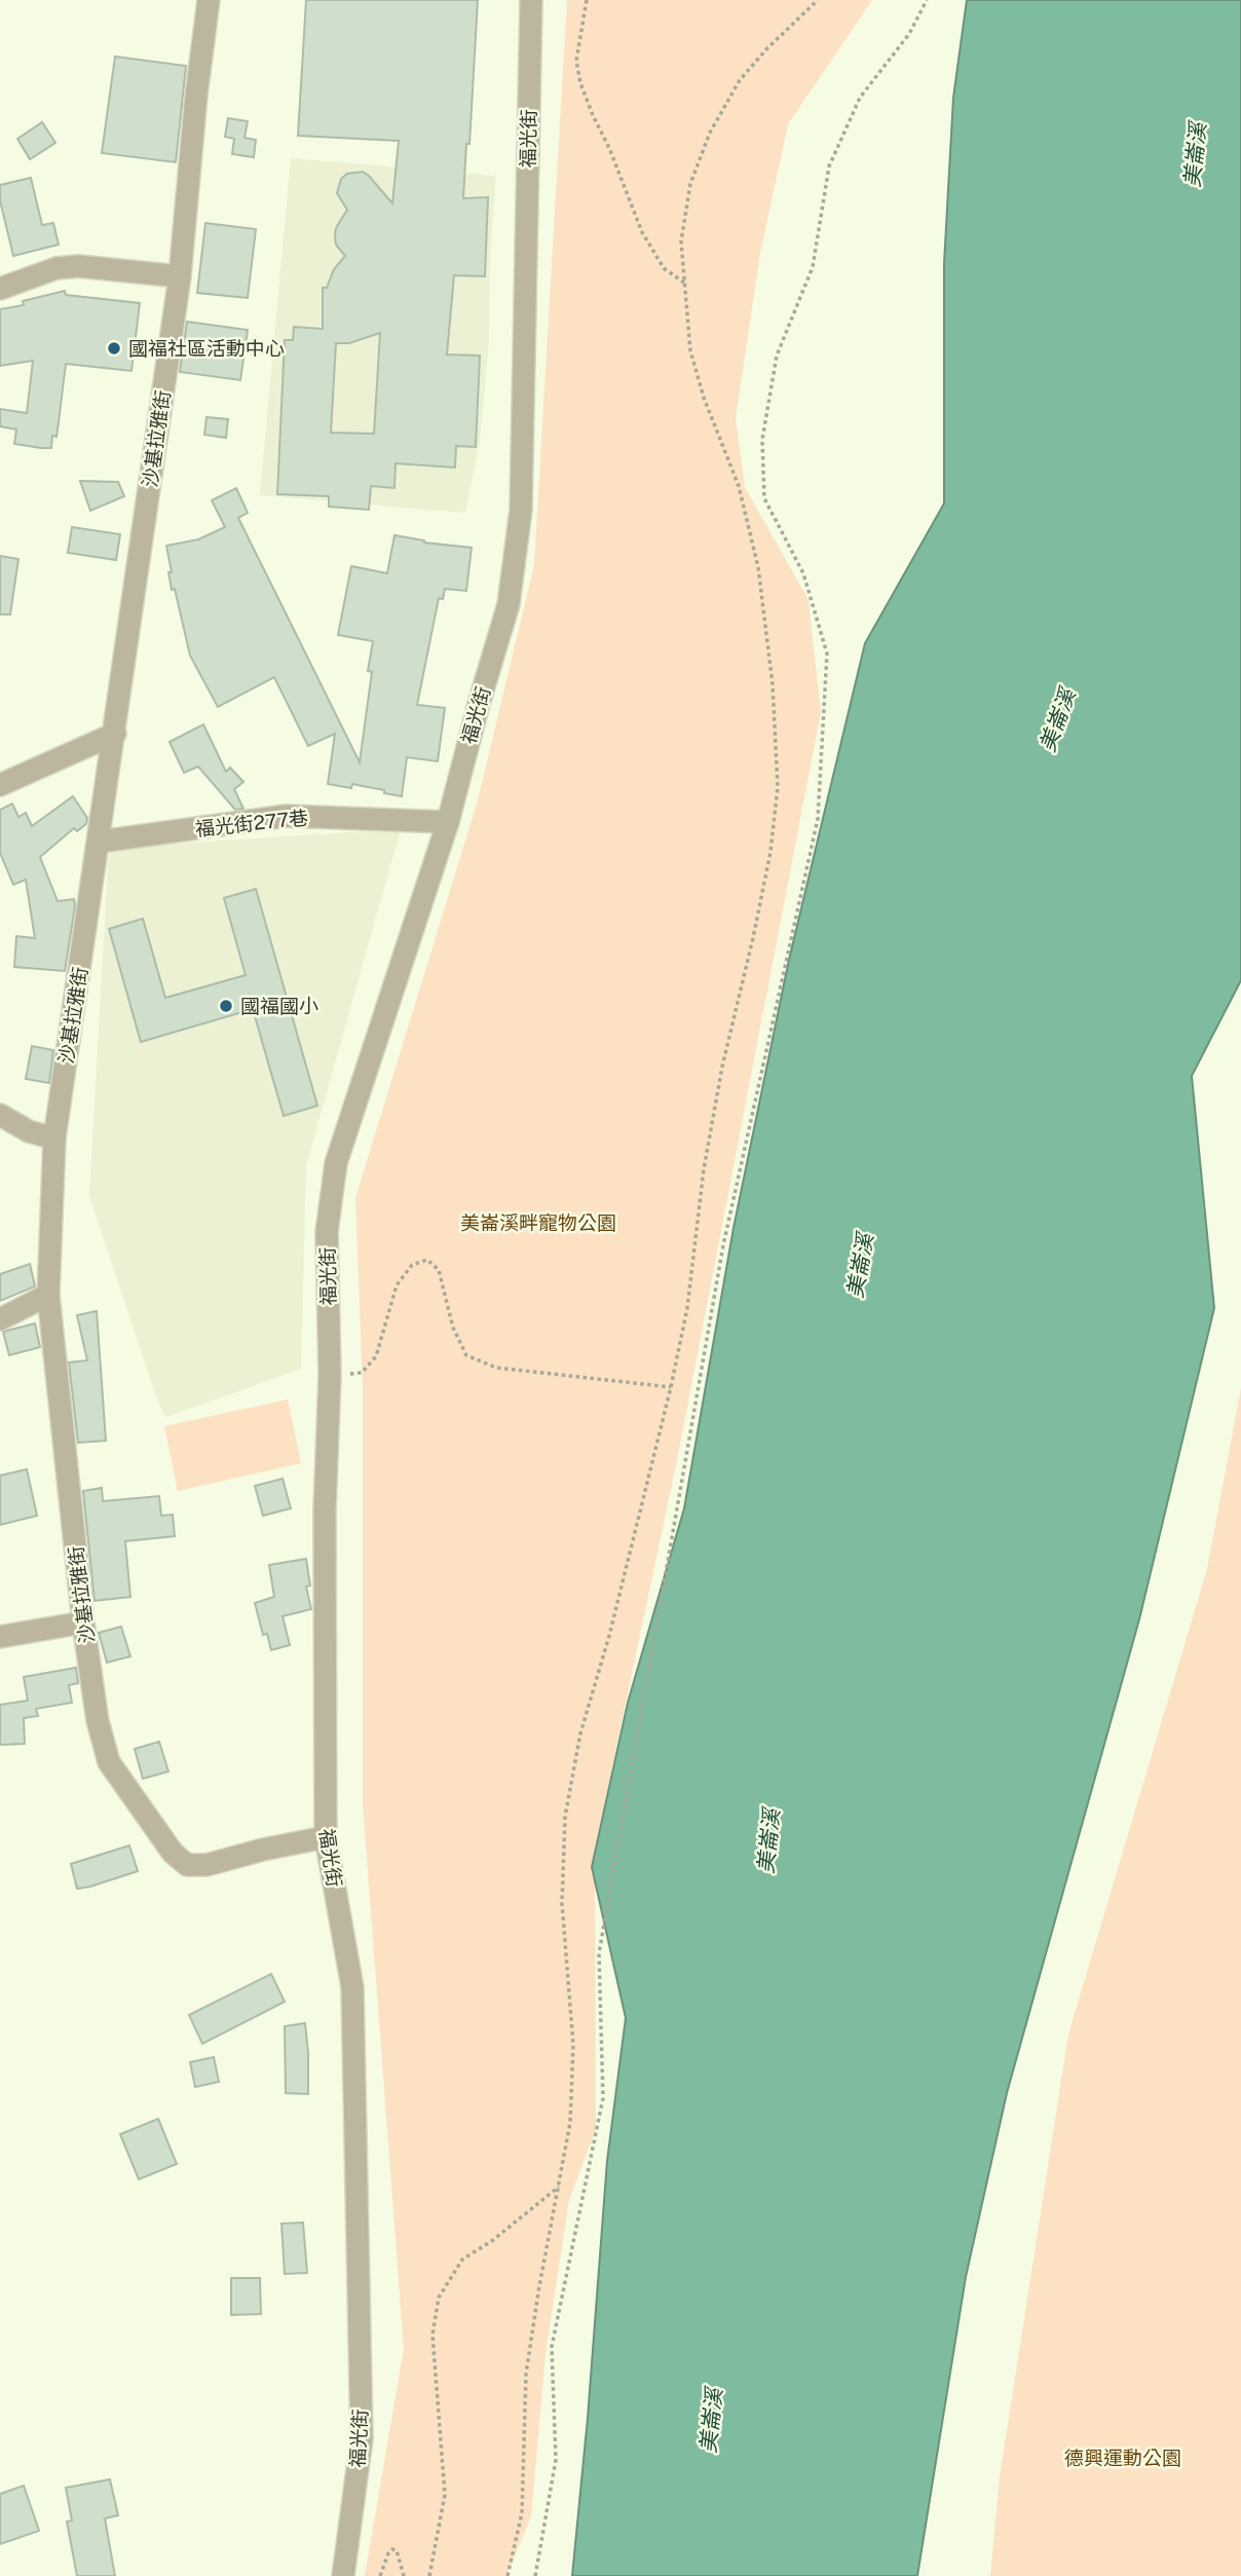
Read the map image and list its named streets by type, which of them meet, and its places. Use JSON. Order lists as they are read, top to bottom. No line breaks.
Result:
{"streets":{"street":["福光街","沙基拉雅街","福光街277巷"]},"crossings":[["福光街","沙基拉雅街"],["福光街","福光街277巷"],["沙基拉雅街","福光街277巷"]],"water":["美崙溪"],"parks":["美崙溪畔寵物公園","德興運動公園"],"places":["國福社區活動中心","國福國小"]}
